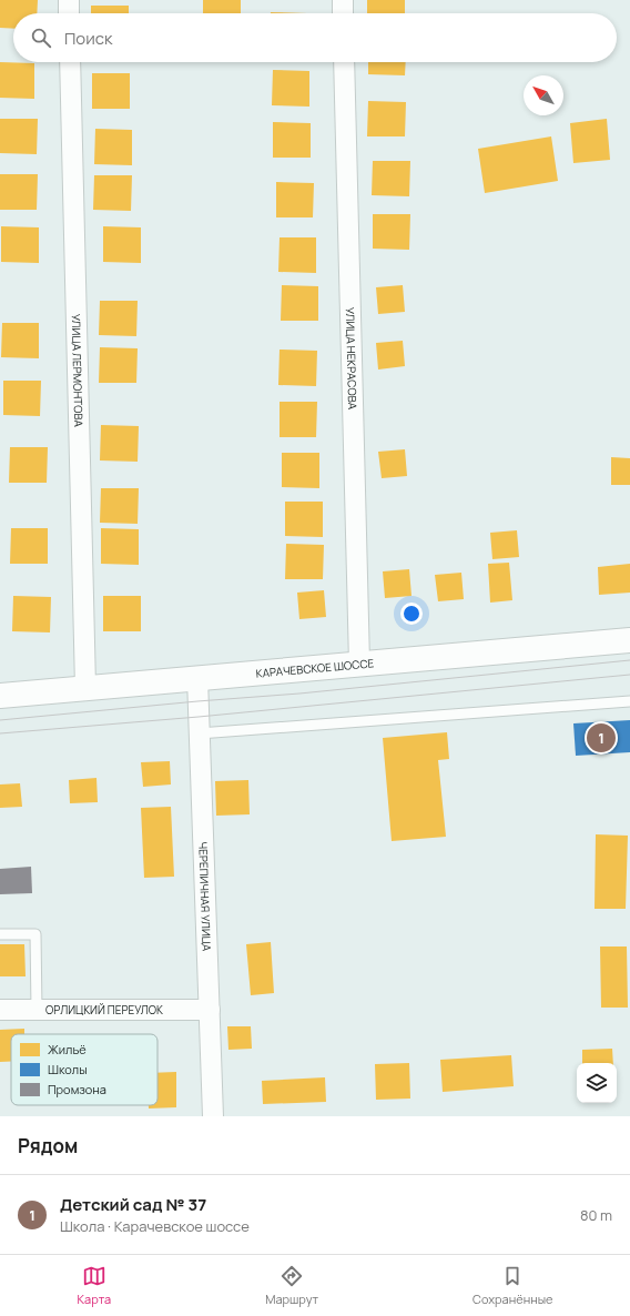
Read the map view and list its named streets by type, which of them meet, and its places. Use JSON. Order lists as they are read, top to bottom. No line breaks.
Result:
{"streets":{"highway":["КАРАЧЕВСКОЕ ШОССЕ"],"street":["УЛИЦА НЕКРАСОВА","УЛИЦА ЛЕРМОНТОВА","ЧЕРЕПИЧНАЯ УЛИЦА","ОРЛИЦКИЙ ПЕРЕУЛОК"]},"crossings":[["УЛИЦА НЕКРАСОВА","КАРАЧЕВСКОЕ ШОССЕ"],["УЛИЦА ЛЕРМОНТОВА","КАРАЧЕВСКОЕ ШОССЕ"],["КАРАЧЕВСКОЕ ШОССЕ","ЧЕРЕПИЧНАЯ УЛИЦА"],["ЧЕРЕПИЧНАЯ УЛИЦА","ОРЛИЦКИЙ ПЕРЕУЛОК"]],"legend":["Жильё","Школы","Промзона"],"north":"top left","page":{"search":"Поиск","pins":"1","heading":"Рядом","list":[{"mark":"1","name":"Детский сад № 37","note":"Школа · Карачевское шоссе","value":"80 m"}],"nav":["Карта","Маршрут","Сохранённые"]}}
